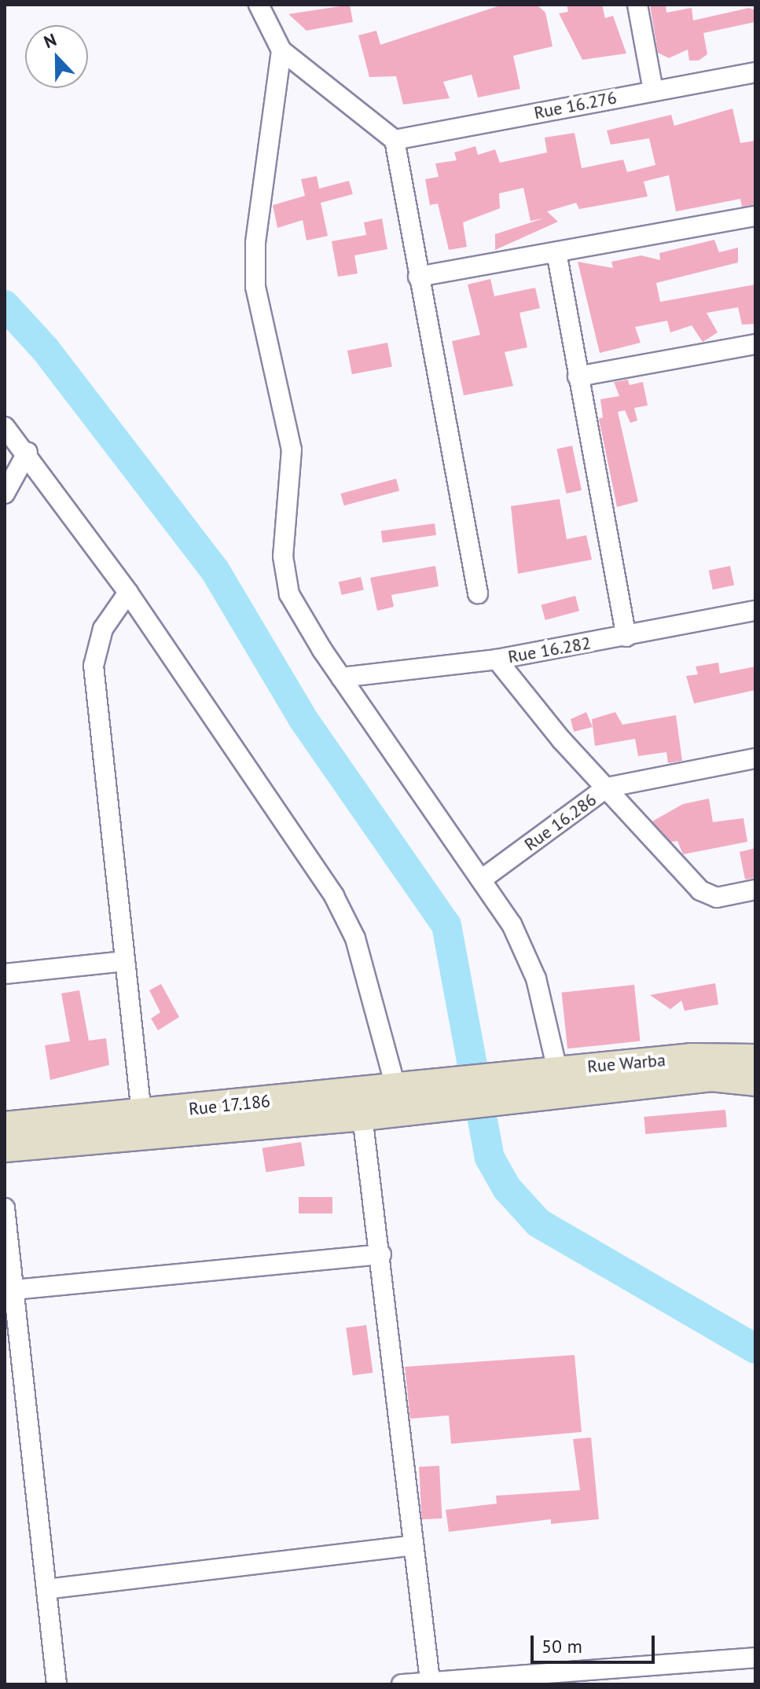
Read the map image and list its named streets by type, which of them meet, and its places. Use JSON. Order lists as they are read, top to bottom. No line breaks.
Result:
{"streets":{"main road":["Rue Warba","Rue 17.186"],"street":["Rue 16.276","Rue 16.282","Rue 16.286"]},"scale_bar":"50 m","north":"top"}
